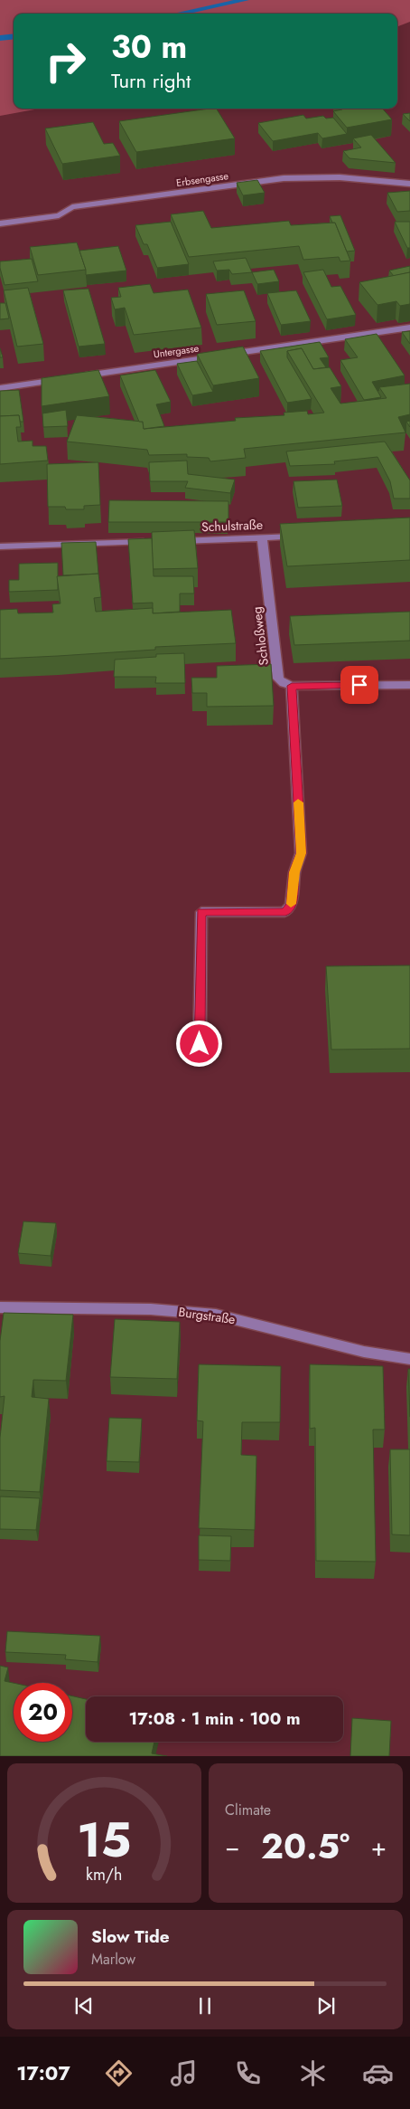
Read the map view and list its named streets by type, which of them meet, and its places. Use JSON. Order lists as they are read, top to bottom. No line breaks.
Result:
{"streets":{"street":["Erbsengasse","Untergasse","Schulstraße","Schloßweg","Burgstraße"]},"crossings":[["Schulstraße","Schloßweg"]],"page":{"turn":["30 m","Turn right"],"limit":"20","trip":"17:08 · 1 min · 100 m","tile":"Climate","heat":["−","20.5°","+"],"song":["Slow Tide","Marlow"],"tabs":"17:07","gauge":["15","km/h"]}}
